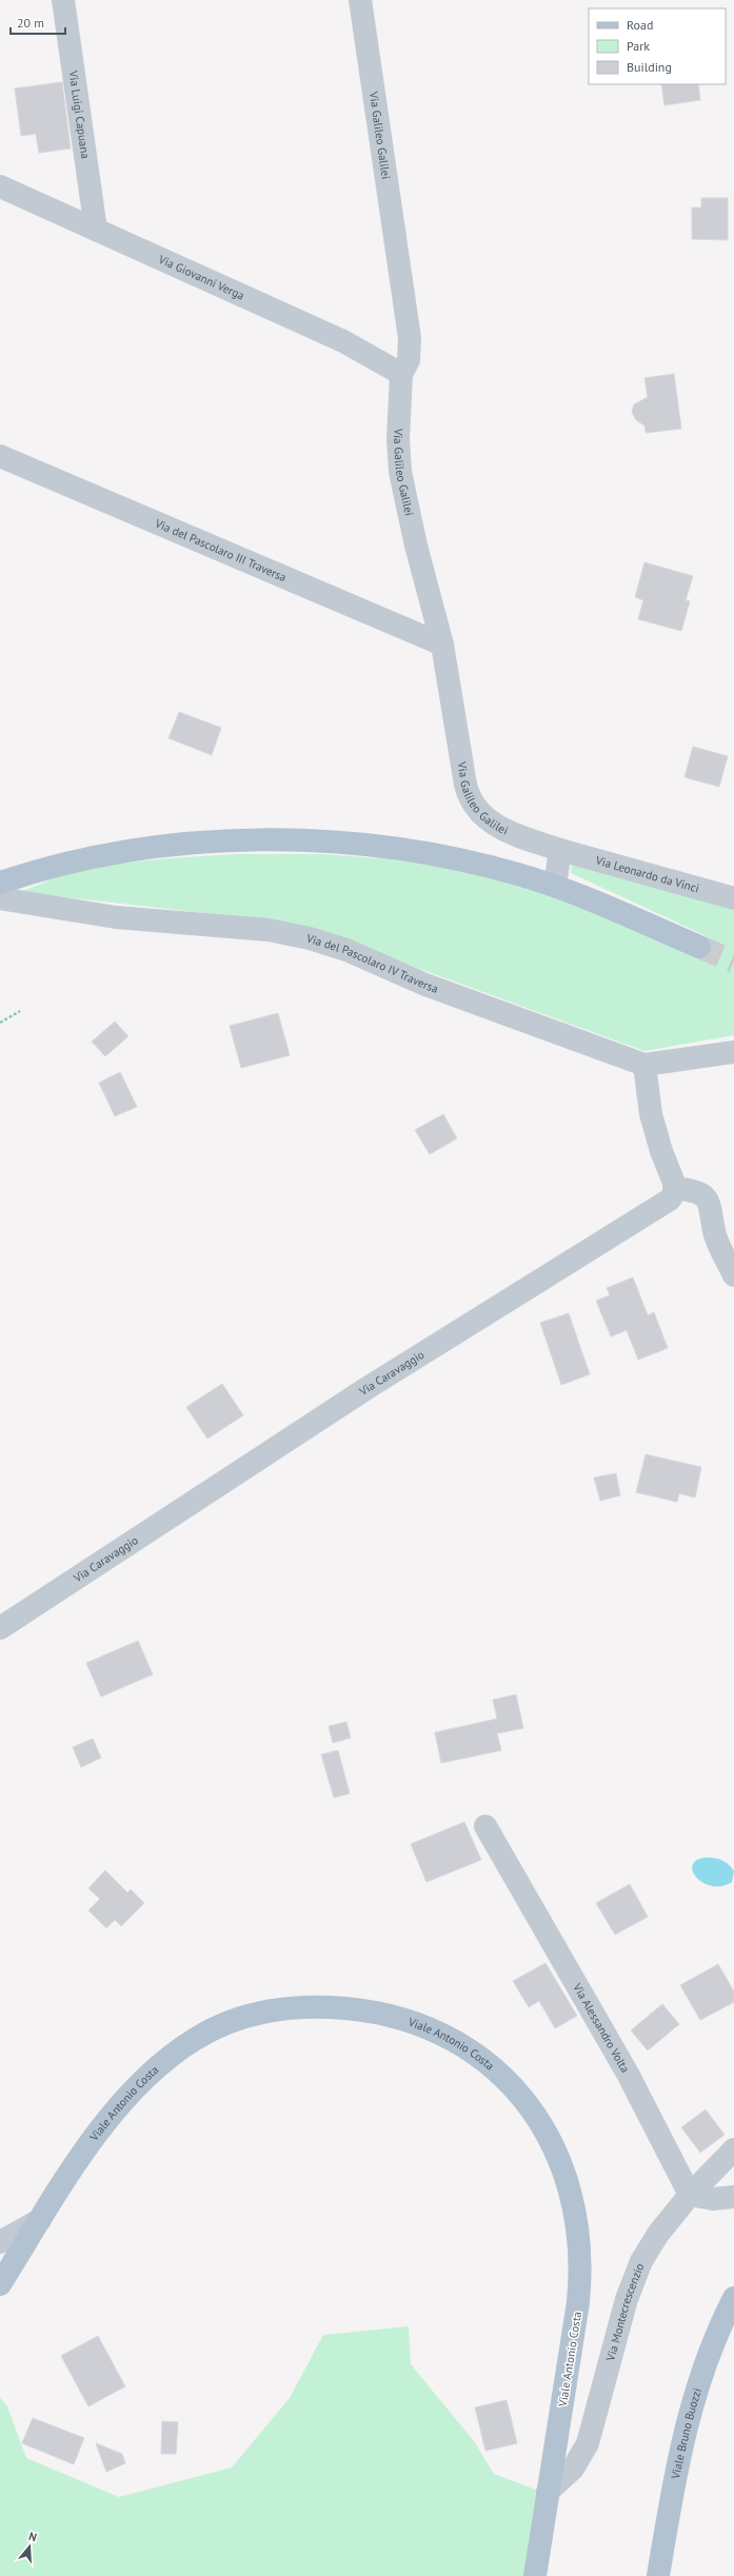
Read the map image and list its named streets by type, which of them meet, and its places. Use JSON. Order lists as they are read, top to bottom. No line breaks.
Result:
{"streets":{"main road":["Viale Antonio Costa","Viale Bruno Buozzi"],"street":["Via Luigi Capuana","Via Galileo Galilei","Via Giovanni Verga","Via del Pascolaro III Traversa","Via Leonardo da Vinci","Via del Pascolaro IV Traversa","Via Caravaggio","Via Alessandro Volta","Via Montecrescenzio"]},"crossings":[["Via Luigi Capuana","Via Giovanni Verga"],["Via Galileo Galilei","Via Giovanni Verga"],["Via Galileo Galilei","Via del Pascolaro III Traversa"],["Via Galileo Galilei","Via Leonardo da Vinci"],["Via Alessandro Volta","Via Montecrescenzio"],["Viale Antonio Costa","Via Montecrescenzio"]],"legend":["Road","Park","Building"],"scale_bar":"20 m","north":"top"}
